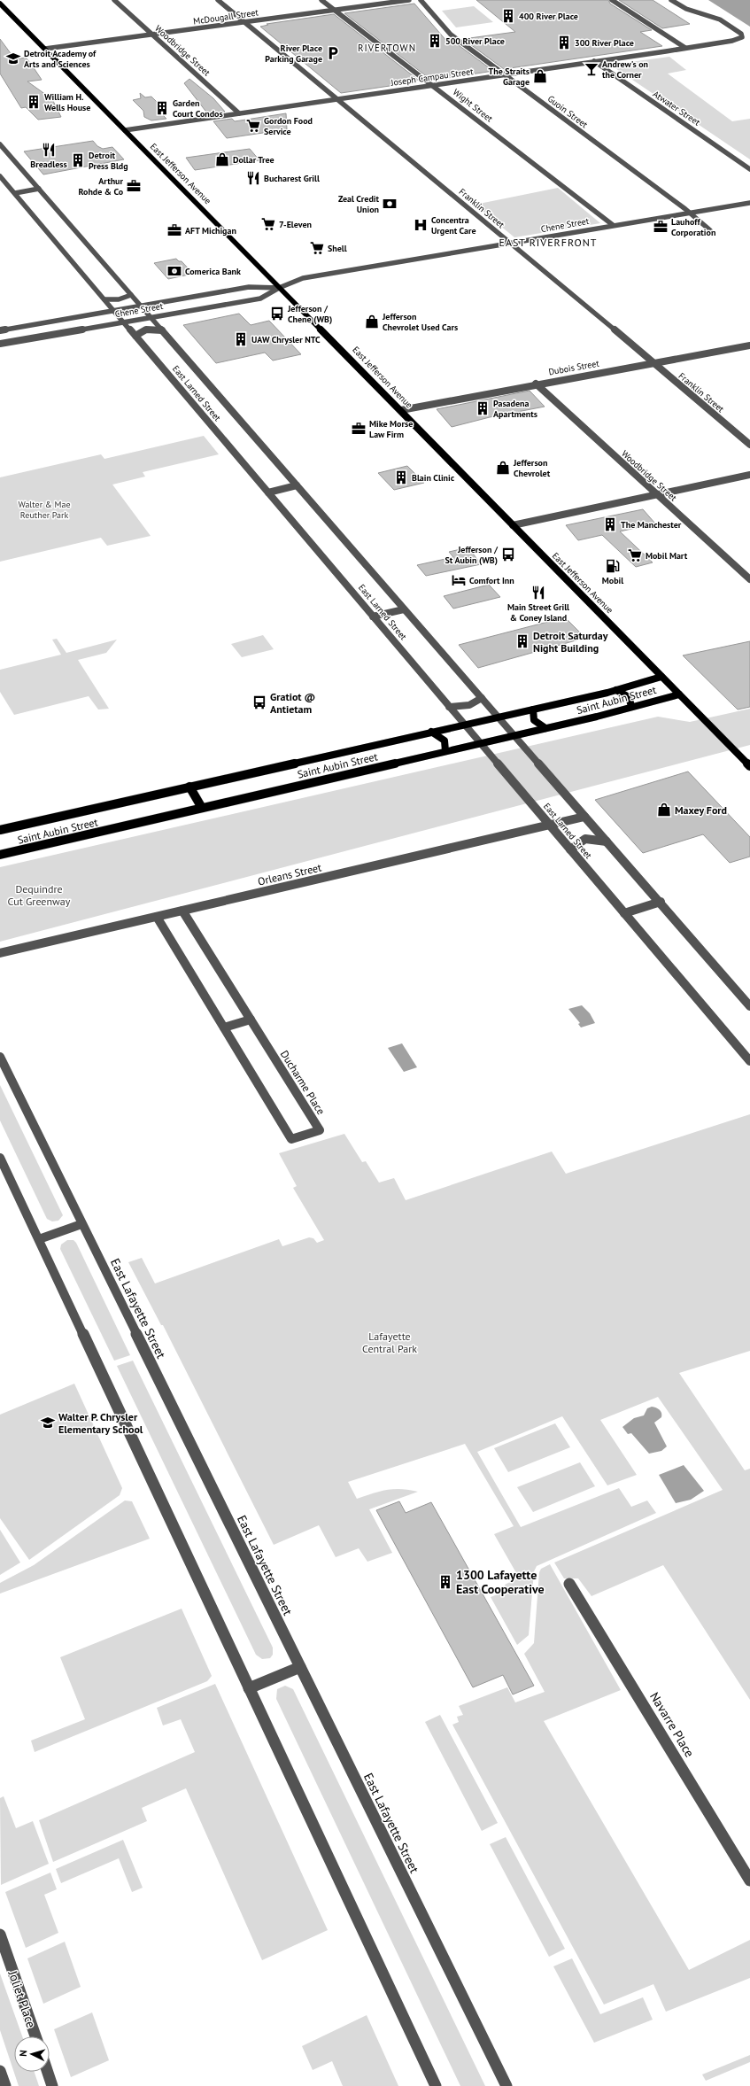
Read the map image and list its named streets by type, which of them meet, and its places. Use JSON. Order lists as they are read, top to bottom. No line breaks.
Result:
{"streets":{"main road":["East Jefferson Avenue","Saint Aubin Street"],"street":["McDougall Street","Woodbridge Street","Joseph Campau Street","Wight Street","Atwater Street","Guoin Street","Franklin Street","Chene Street","Dubois Street","East Larned Street","Orleans Street","Ducharme Place","East Lafayette Street","Navarre Place","Joliet Place"]},"crossings":[["McDougall Street","Woodbridge Street"],["McDougall Street","Wight Street"],["McDougall Street","East Jefferson Avenue"],["McDougall Street","Franklin Street"],["Woodbridge Street","Joseph Campau Street"],["Woodbridge Street","Dubois Street"],["Joseph Campau Street","Wight Street"],["Joseph Campau Street","Atwater Street"],["Joseph Campau Street","Guoin Street"],["Joseph Campau Street","East Jefferson Avenue"],["Joseph Campau Street","Franklin Street"],["Wight Street","Chene Street"],["Guoin Street","Chene Street"],["East Jefferson Avenue","Chene Street"],["East Jefferson Avenue","Dubois Street"],["East Jefferson Avenue","Saint Aubin Street"],["Franklin Street","Chene Street"],["Franklin Street","Dubois Street"],["Chene Street","East Larned Street"],["East Larned Street","Saint Aubin Street"],["East Larned Street","Orleans Street"],["Orleans Street","Ducharme Place"]],"districts":["RIVERTOWN","EAST RIVERFRONT"],"parks":["Walter & Mae Reuther Park","Dequindre Cut Greenway","Lafayette Central Park"],"places":{"building":["400 River Place","500 River Place","300 River Place","William H. Wells House","Garden Court Condos","Detroit Press Bldg","UAW Chrysler NTC","Pasadena Apartments","Blain Clinic","The Manchester","Detroit Saturday Night Building","1300 Lafayette East Cooperative"],"parking":["River Place Parking Garage"],"school or university":["Detroit Academy of Arts and Sciences","Walter P. Chrysler Elementary School"],"bar":["Andrew's on the Corner"],"shop":["The Straits Garage","Dollar Tree","Jefferson Chevrolet Used Cars","Jefferson Chevrolet","Maxey Ford"],"supermarket":["Gordon Food Service","7-Eleven","Shell","Mobil Mart"],"restaurant":["Breadless","Bucharest Grill","Main Street Grill & Coney Island"],"office":["Arthur Rohde & Co","Lauhoff Corporation","AFT Michigan","Mike Morse Law Firm"],"bank":["Zeal Credit Union","Comerica Bank"],"hospital":["Concentra Urgent Care"],"bus stop":["Jefferson / Chene (WB)","Jefferson / St Aubin (WB)","Gratiot @ Antietam"],"fuel station":["Mobil"],"hotel":["Comfort Inn"]},"north":"left"}
